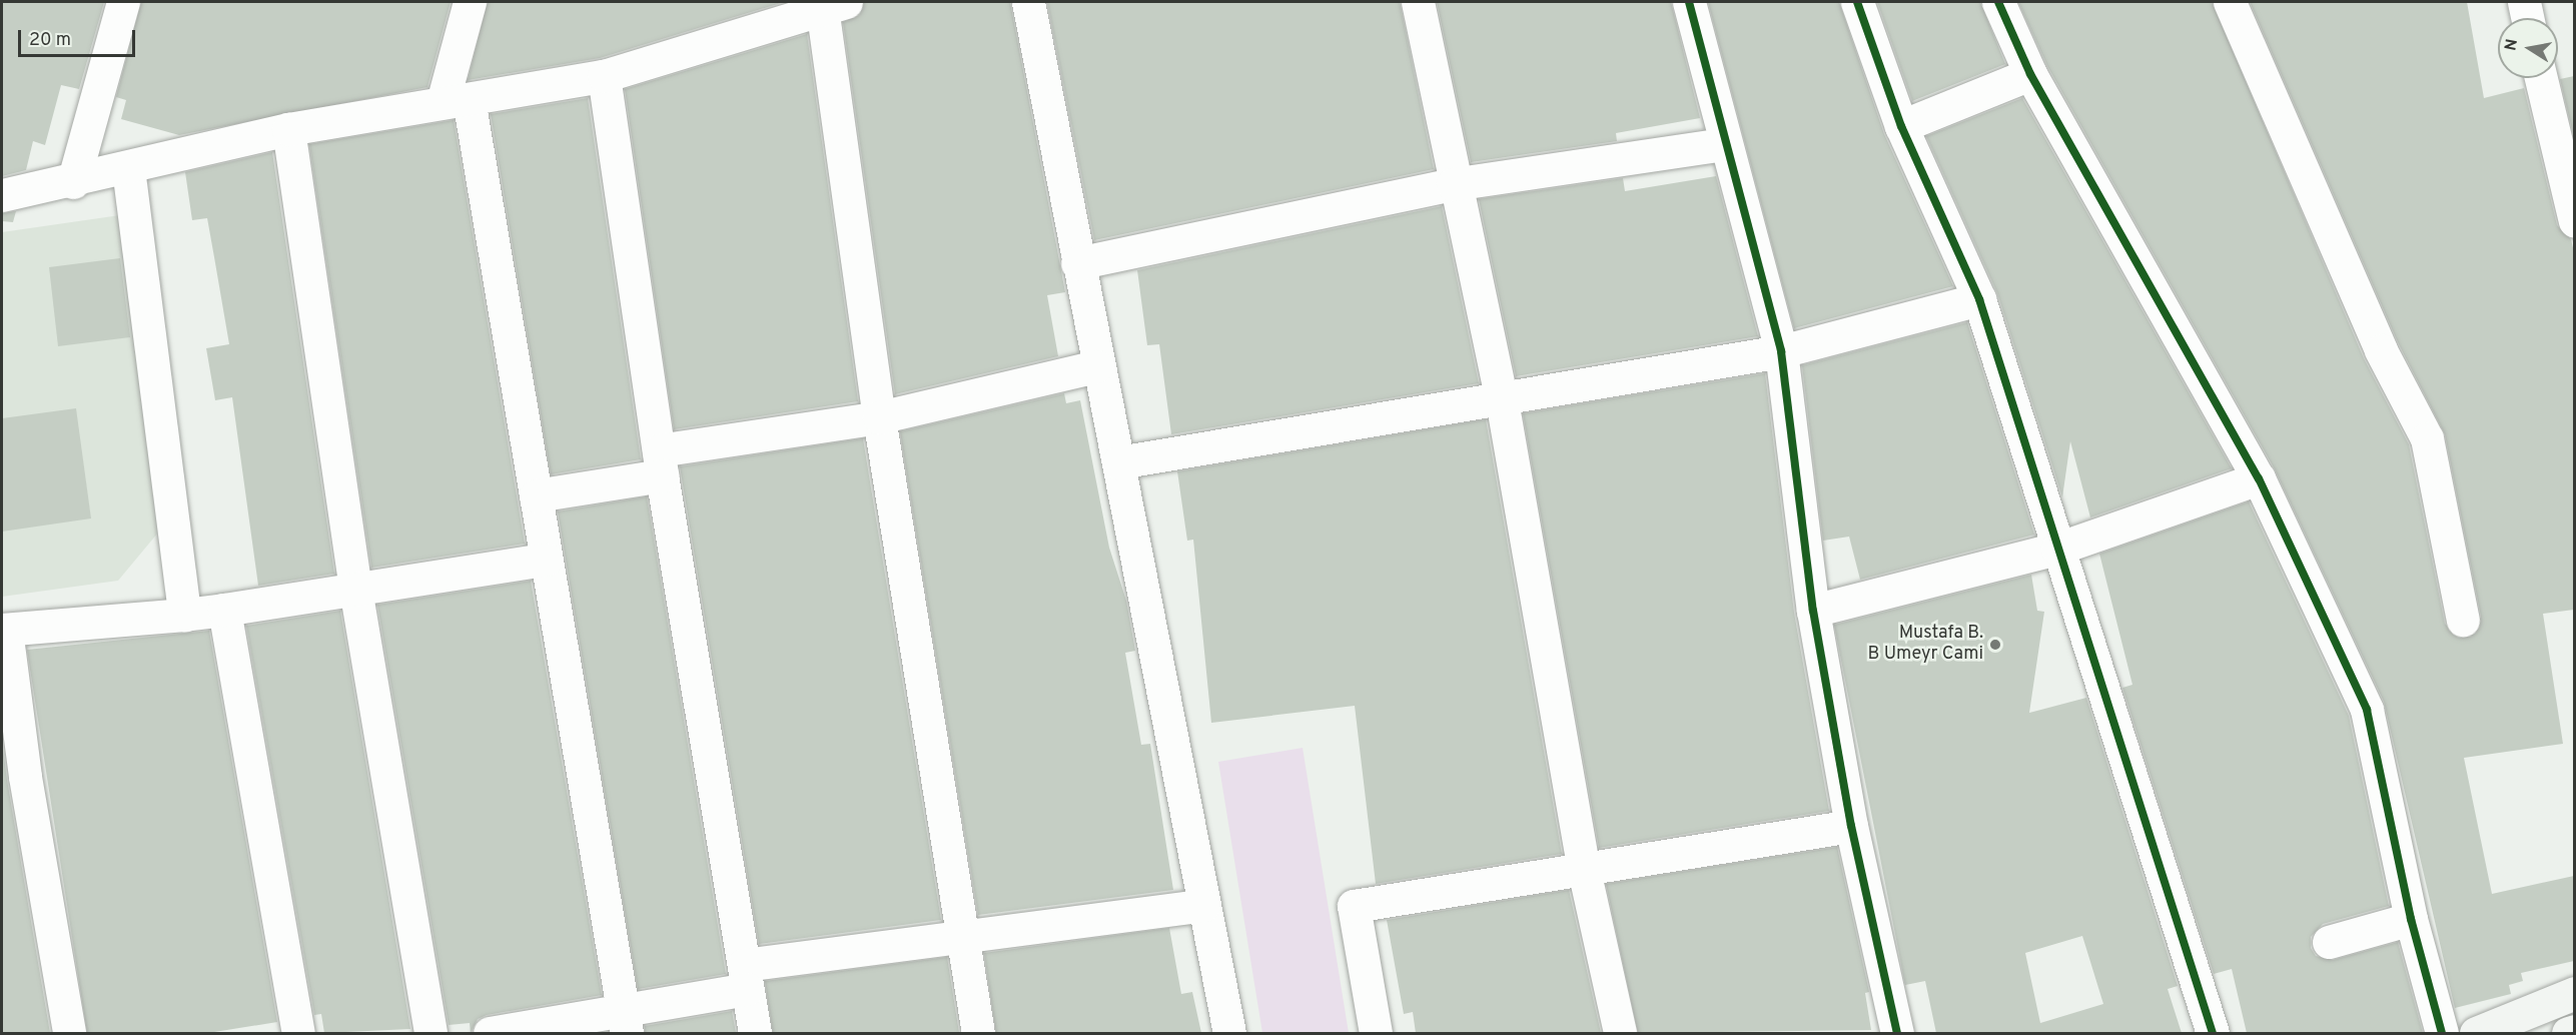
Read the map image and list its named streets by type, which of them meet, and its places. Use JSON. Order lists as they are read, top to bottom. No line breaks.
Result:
{"places":["Mustafa B. B Umeyr Cami"],"scale_bar":"20 m","north":"left"}
